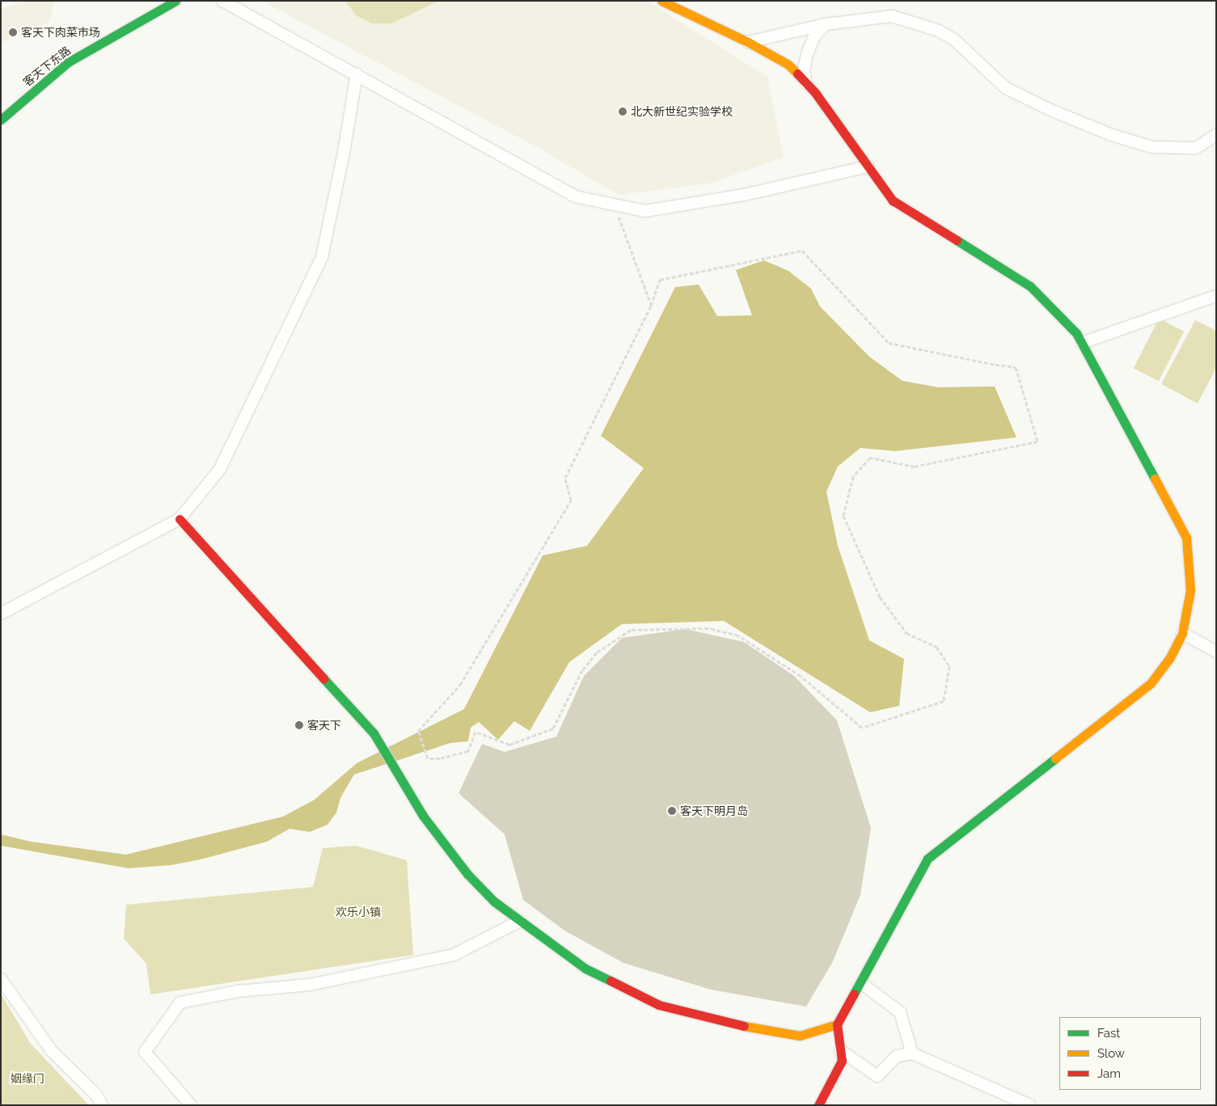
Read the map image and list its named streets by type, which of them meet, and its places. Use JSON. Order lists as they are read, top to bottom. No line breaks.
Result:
{"streets":{"street":["客天下东路"]},"parks":["欢乐小镇","姻缘门"],"places":["客天下肉菜市场","北大新世纪实验学校","客天下","客天下明月岛"],"legend":["Fast","Slow","Jam"]}
